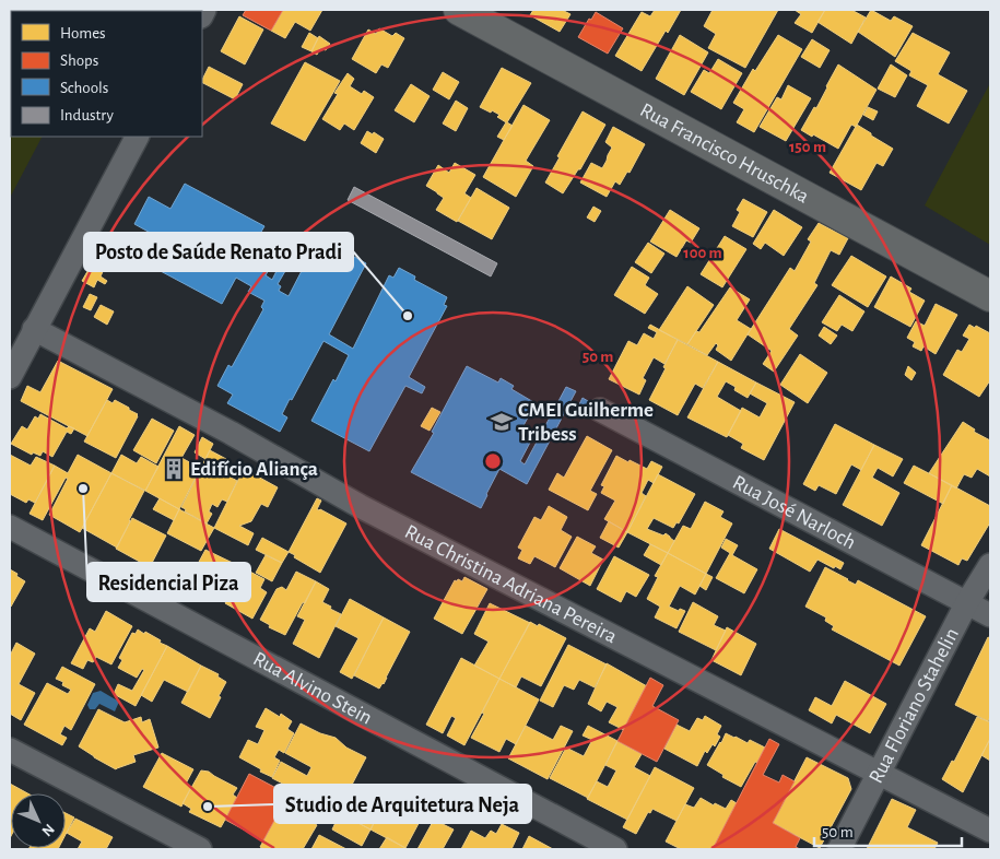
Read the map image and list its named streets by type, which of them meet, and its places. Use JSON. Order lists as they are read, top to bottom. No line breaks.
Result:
{"streets":{"main road":["Rua Francisco Hruschka"],"street":["Rua José Narloch","Rua Christina Adriana Pereira","Rua Alvino Stein","Rua Floriano Stahelin"]},"crossings":[["Rua José Narloch","Rua Floriano Stahelin"],["Rua Christina Adriana Pereira","Rua Floriano Stahelin"]],"places":{"other":["Posto de Saúde Renato Pradi","Residencial Piza","Studio de Arquitetura Neja"],"school or university":["CMEI Guilherme Tribess"],"building":["Edifício Aliança"]},"legend":["Homes","Shops","Schools","Industry"],"scale_bar":"50 m","north":"bottom right","rings":["150 m","100 m","50 m"]}
